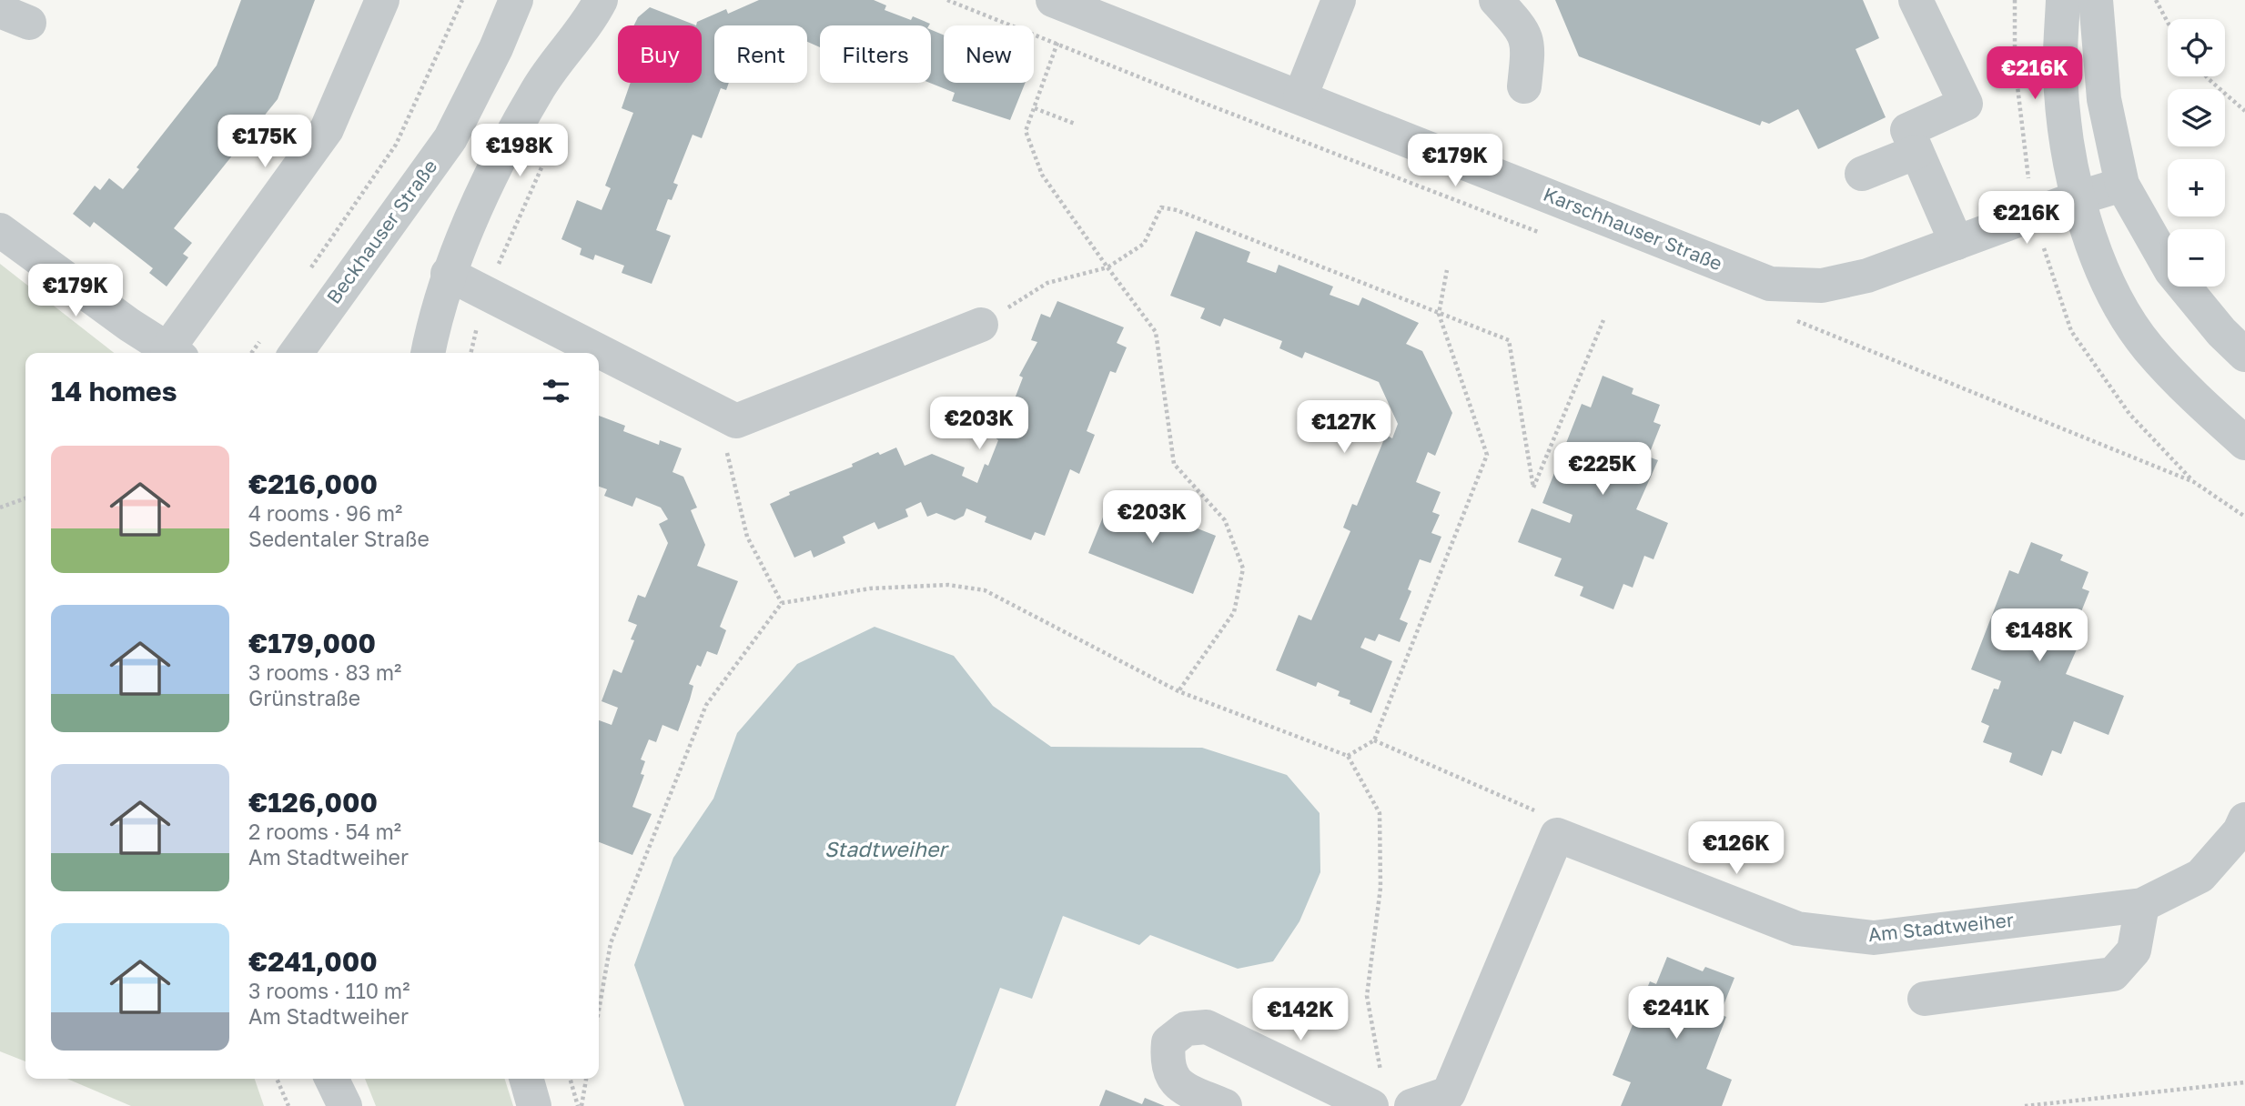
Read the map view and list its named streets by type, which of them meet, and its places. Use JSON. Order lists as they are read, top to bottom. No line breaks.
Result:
{"streets":{"street":["Karschhauser Straße","Beckhauser Straße","Am Stadtweiher"]},"water":["Stadtweiher"],"page":{"map_buttons":["+","−"],"chip":["Buy","Rent","Filters","New"],"price":["€216K","€175K","€198K","€179K","€216K","€179K","€203K","€127K","€225K","€203K","€148K","€126K","€241K","€142K"],"heading":"14 homes","list":[{"name":"€216,000","note":"4 rooms · 96 m² · Sedentaler Straße"},{"name":"€179,000","note":"3 rooms · 83 m² · Grünstraße"},{"name":"€126,000","note":"2 rooms · 54 m² · Am Stadtweiher"},{"name":"€241,000","note":"3 rooms · 110 m² · Am Stadtweiher"}]}}
